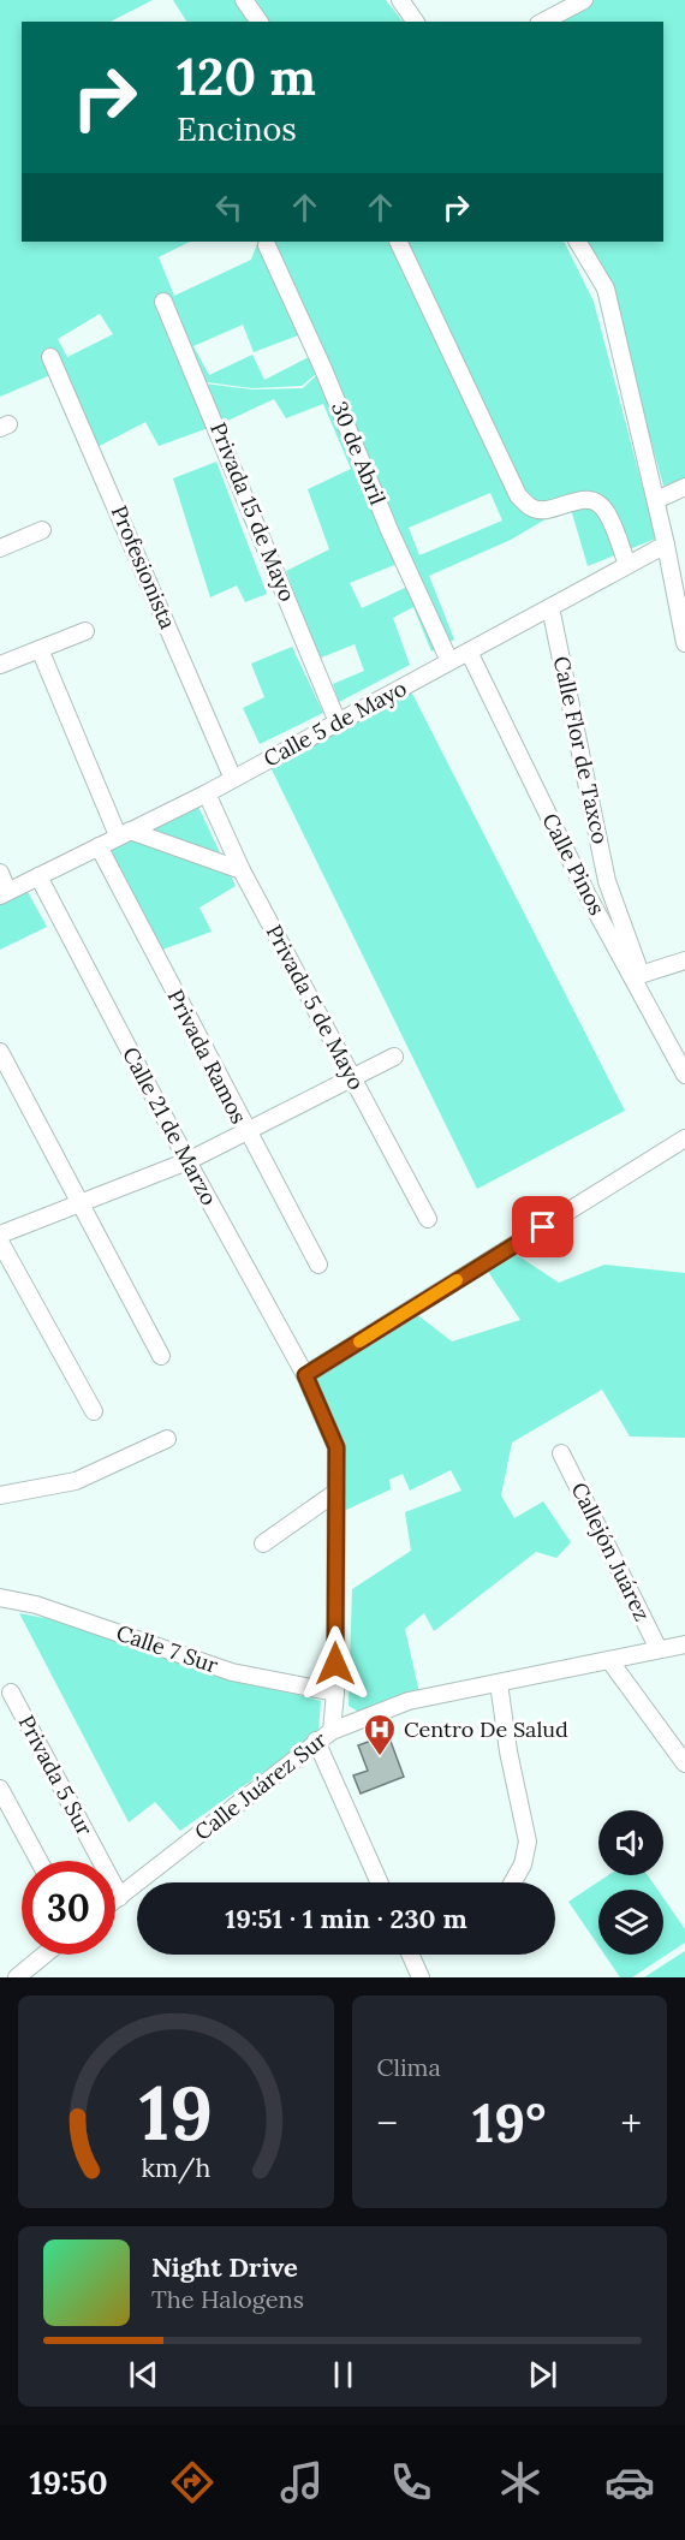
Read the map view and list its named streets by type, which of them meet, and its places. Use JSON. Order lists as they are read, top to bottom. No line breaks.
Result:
{"streets":{"street":["30 de Abril","Privada 15 de Mayo","Profesionista","Calle 5 de Mayo","Calle Flor de Taxco","Calle Pinos","Privada 5 de Mayo","Privada Ramos","Calle 21 de Marzo","Callejón Juárez","Calle 7 Sur","Privada 5 Sur","Calle Juárez Sur"]},"crossings":[["30 de Abril","Calle 5 de Mayo"],["Privada 15 de Mayo","Calle 5 de Mayo"],["Profesionista","Calle 5 de Mayo"],["Calle 5 de Mayo","Calle Flor de Taxco"],["Calle 5 de Mayo","Calle Pinos"],["Calle 5 de Mayo","Privada 5 de Mayo"],["Calle 5 de Mayo","Privada Ramos"],["Calle 5 de Mayo","Calle 21 de Marzo"],["Calle Flor de Taxco","Calle Pinos"],["Calle 21 de Marzo","Calle 7 Sur"],["Calle 21 de Marzo","Calle Juárez Sur"],["Callejón Juárez","Calle Juárez Sur"],["Privada 5 Sur","Calle Juárez Sur"]],"places":{"hospital":["Centro De Salud"]},"page":{"turn":["120 m","Encinos"],"limit":"30","trip":"19:51 · 1 min · 230 m","tile":"Clima","heat":["−","19°","+"],"song":["Night Drive","The Halogens"],"tabs":"19:50","gauge":["19","km/h"]}}
